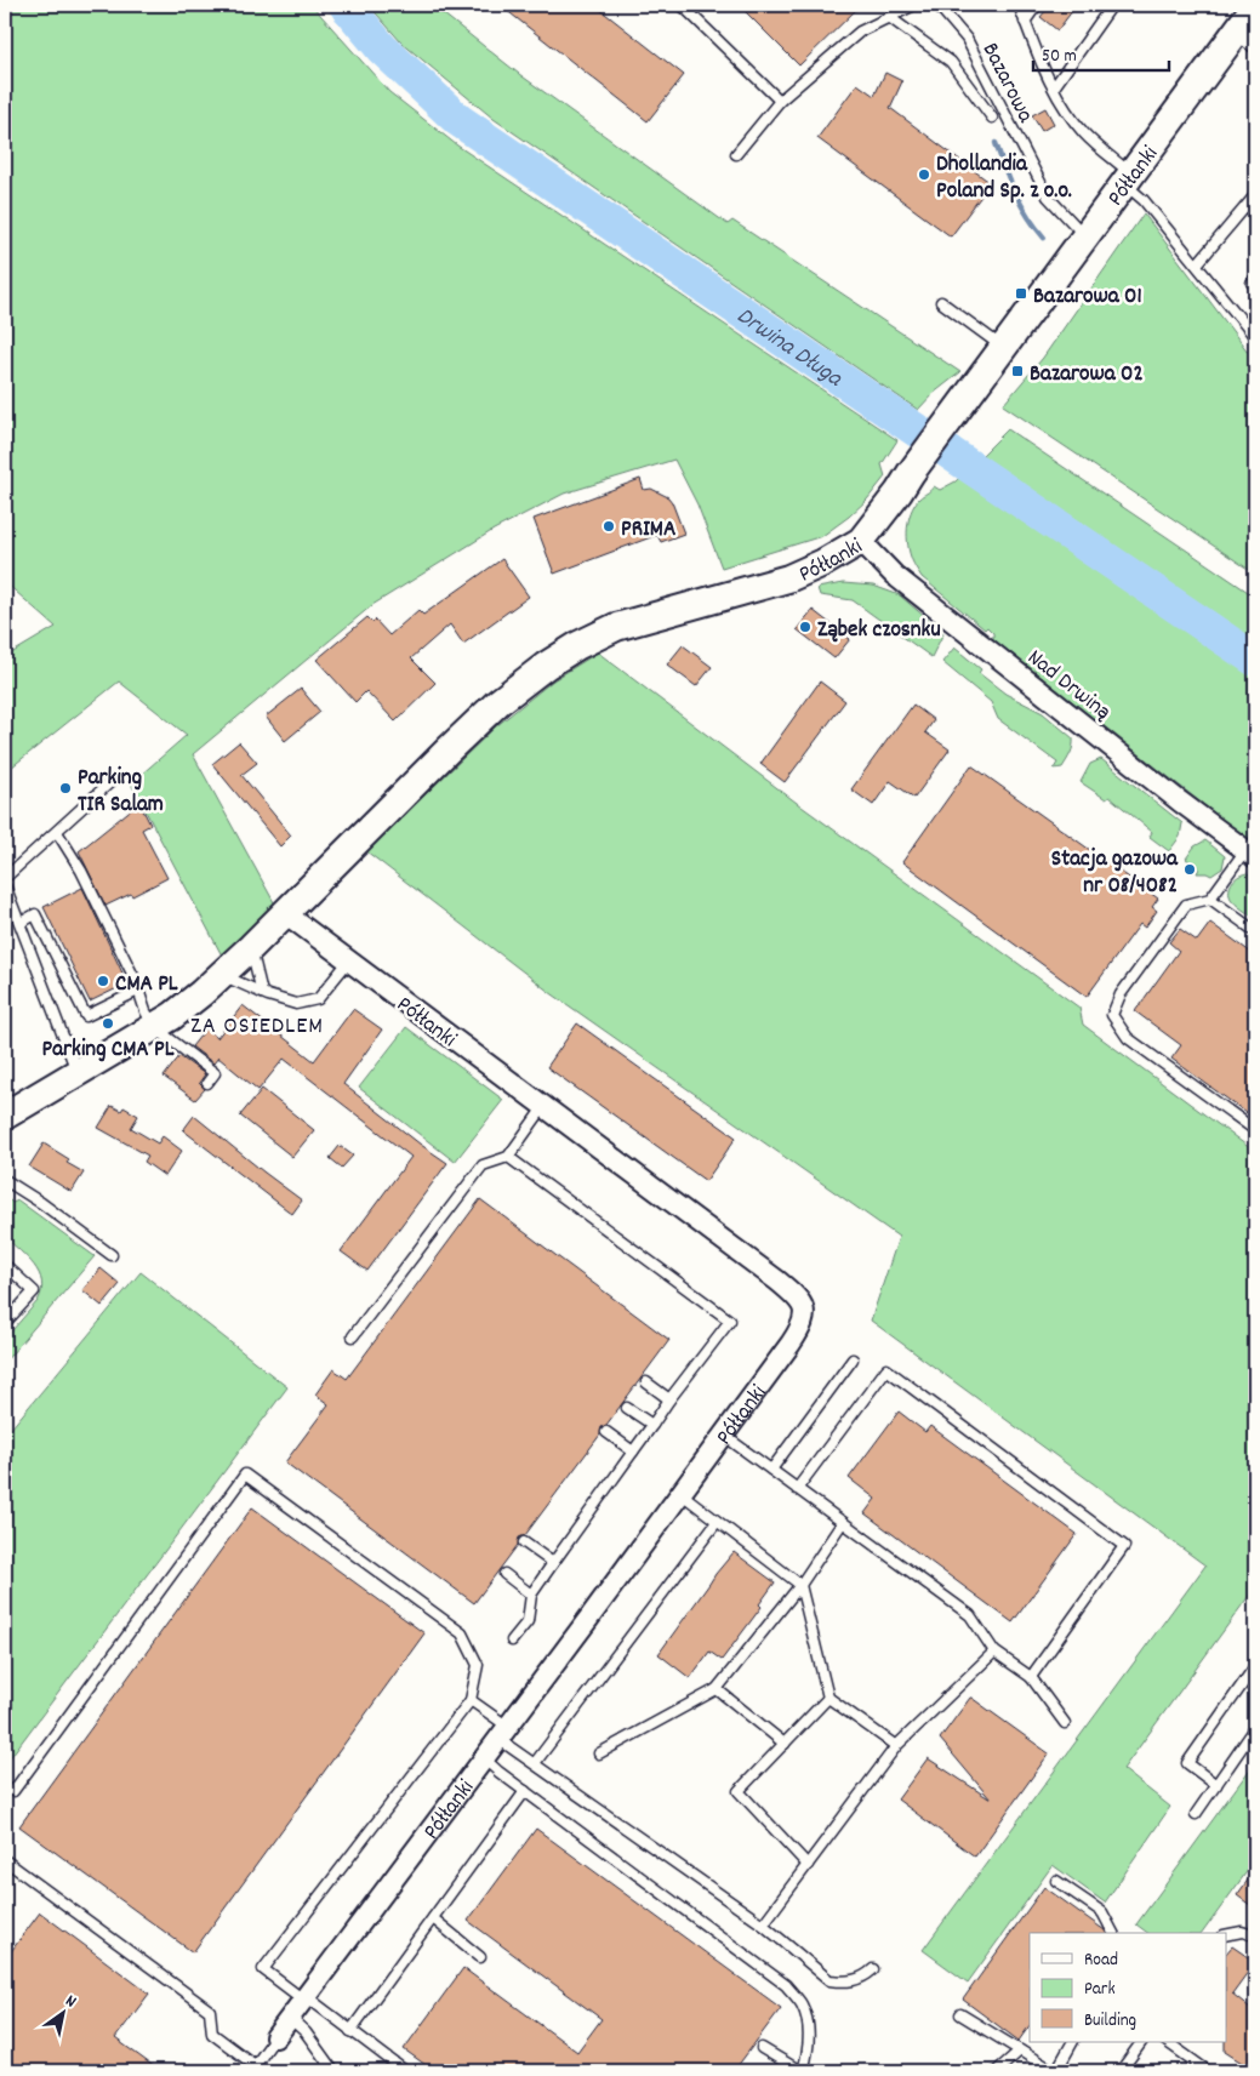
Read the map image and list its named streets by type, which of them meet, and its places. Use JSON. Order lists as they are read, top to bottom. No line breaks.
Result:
{"streets":{"street":["Półłanki","Nad Drwiną"],"lane":["Bazarowa"]},"crossings":[["Bazarowa","Półłanki"],["Półłanki","Nad Drwiną"]],"districts":["ZA OSIEDLEM"],"water":["Drwina Długa"],"places":{"other":["Dhollandia Poland Sp. z o.o.","PRIMA","Ząbek czosnku","Parking TIR Salam","Stacja gazowa nr 08/4082","CMA PL","Parking CMA PL"],"transit":["Bazarowa 01","Bazarowa 02"]},"legend":["Road","Park","Building"],"scale_bar":"50 m","north":"top right"}
